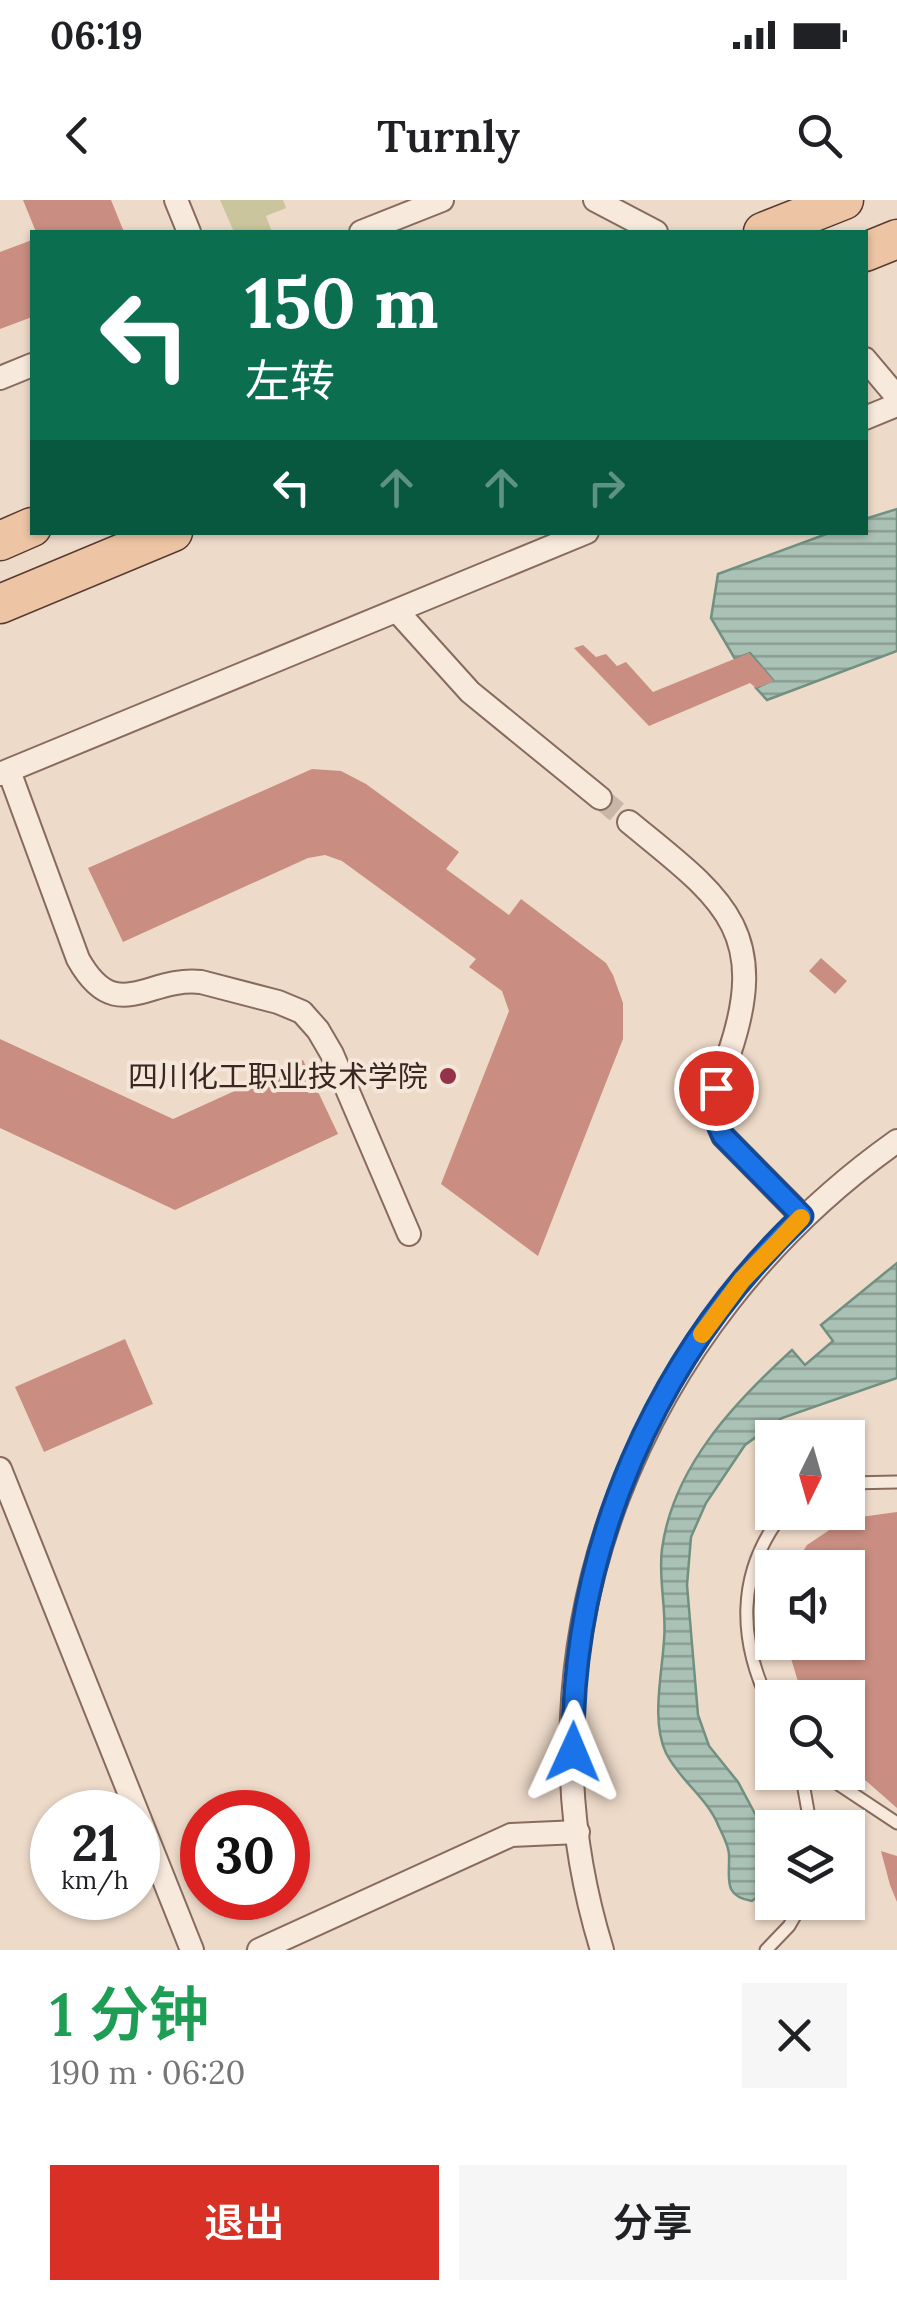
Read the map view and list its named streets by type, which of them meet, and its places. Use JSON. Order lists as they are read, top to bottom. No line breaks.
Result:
{"places":["四川化工职业技术学院"],"north":"bottom","page":{"status":"06:19","header":"Turnly","turn":["150 m","左转"],"speed":"21 km/h","limit":"30","heading":["1 分钟","190 m · 06:20"],"buttons":["退出","分享"]}}
